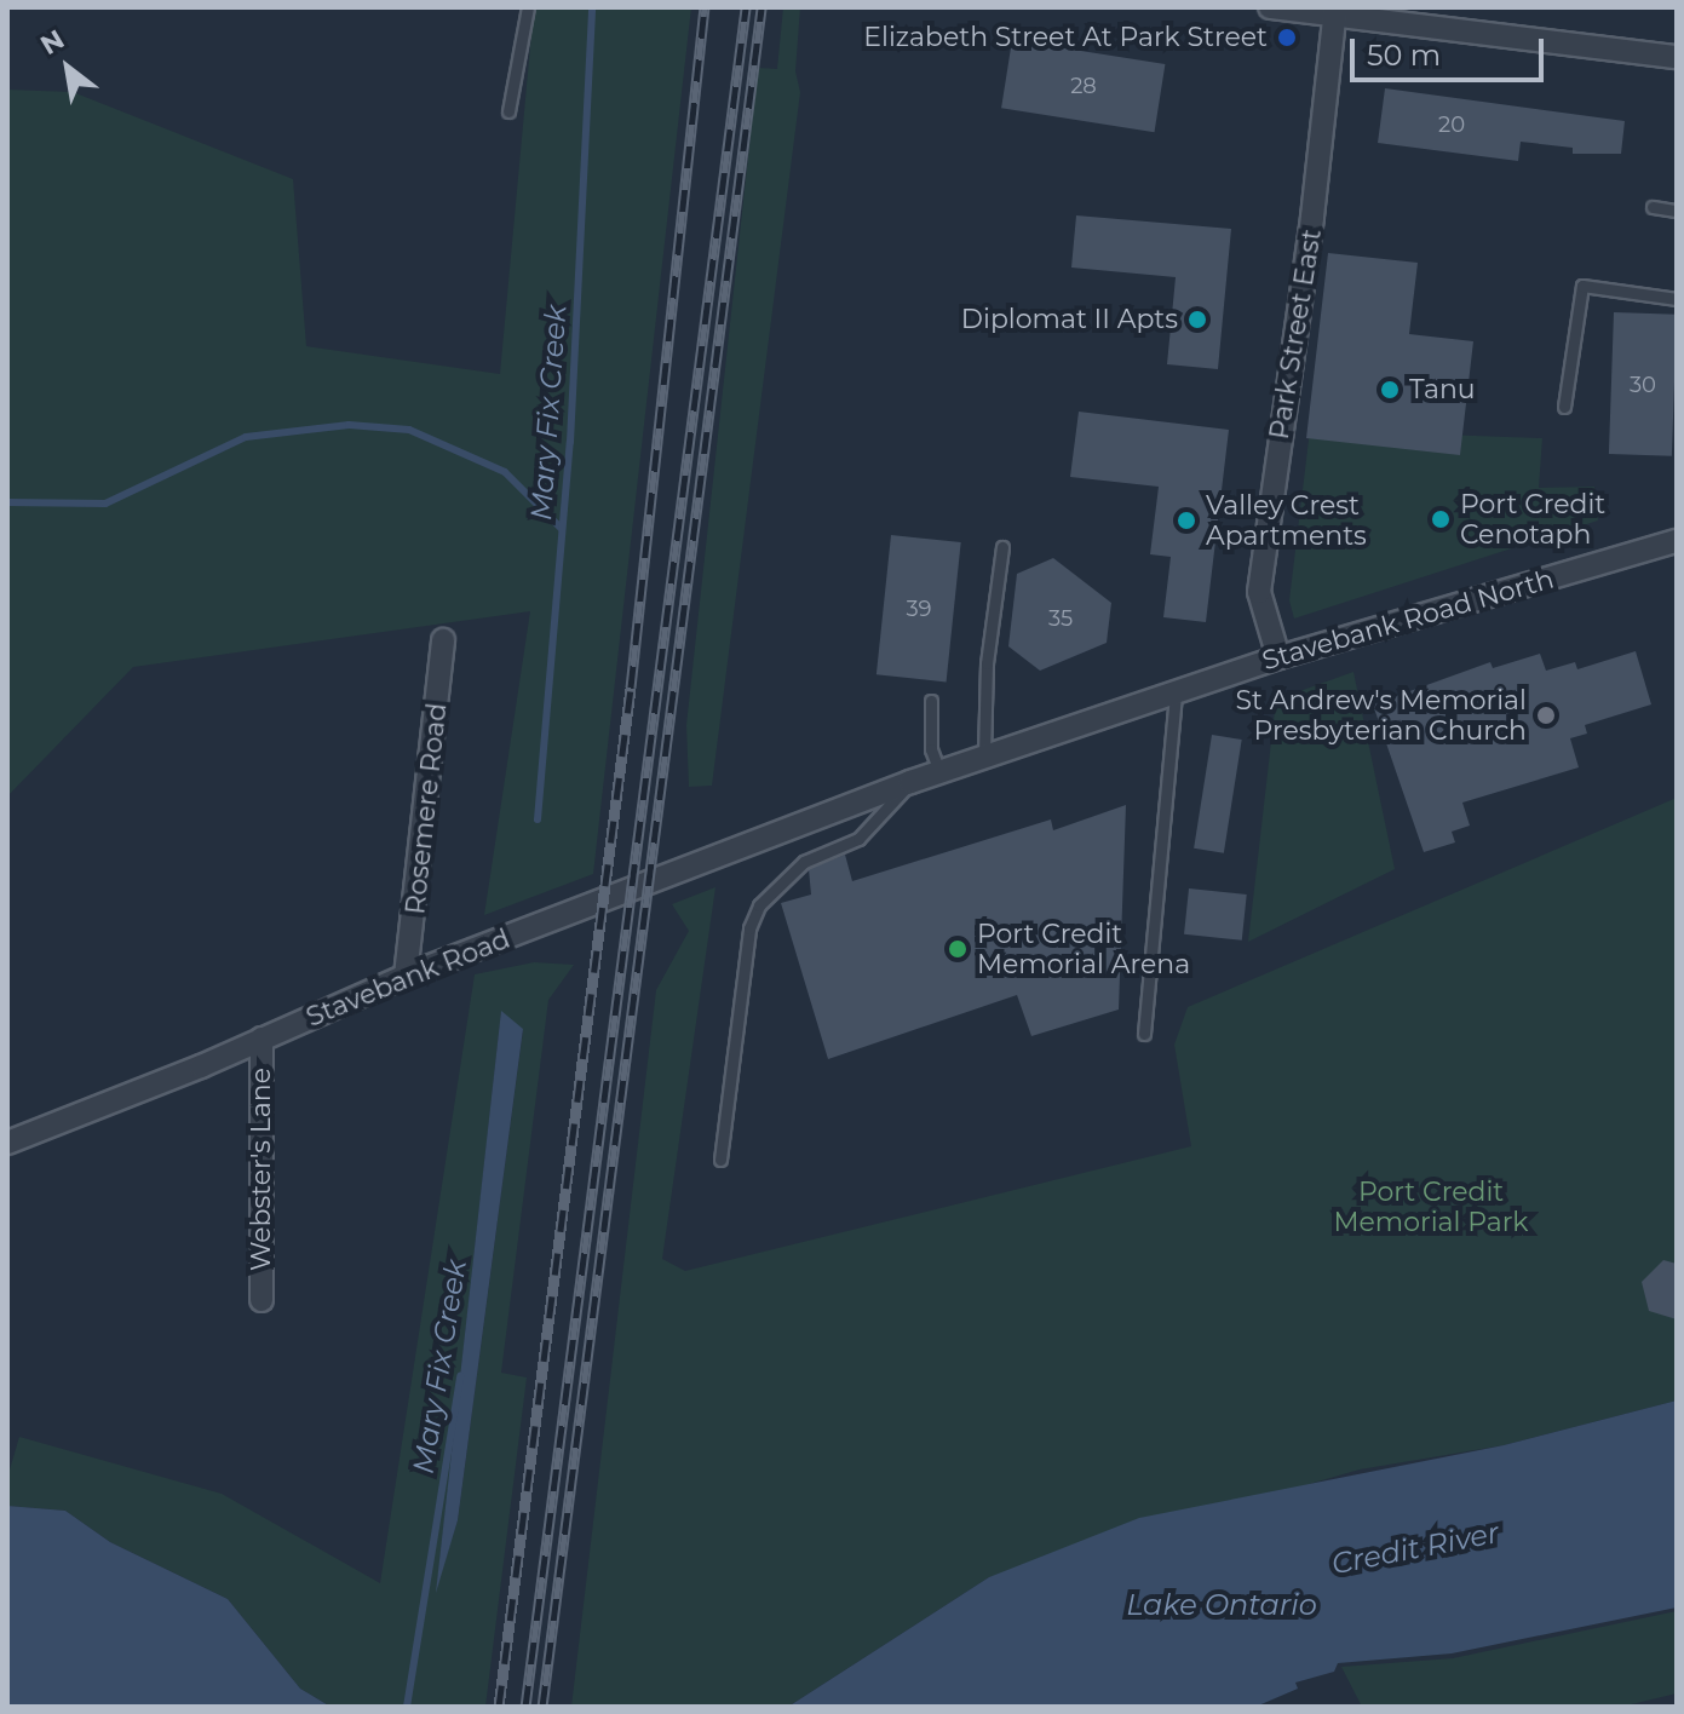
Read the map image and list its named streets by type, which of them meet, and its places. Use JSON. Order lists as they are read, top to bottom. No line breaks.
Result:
{"streets":{"street":["Park Street East","Stavebank Road North","Rosemere Road","Stavebank Road","Webster's Lane"]},"crossings":[["Park Street East","Stavebank Road North"],["Stavebank Road North","Stavebank Road"],["Rosemere Road","Stavebank Road"],["Stavebank Road","Webster's Lane"]],"water":["Mary Fix Creek","Credit River","Lake Ontario"],"parks":["Port Credit Memorial Park"],"places":["Elizabeth Street At Park Street","Diplomat II Apts","Tanu","Port Credit Cenotaph","Valley Crest Apartments","St Andrew's Memorial Presbyterian Church","Port Credit Memorial Arena"],"house_numbers":["28","20","30","39","35"],"scale_bar":"50 m","north":"top left"}
